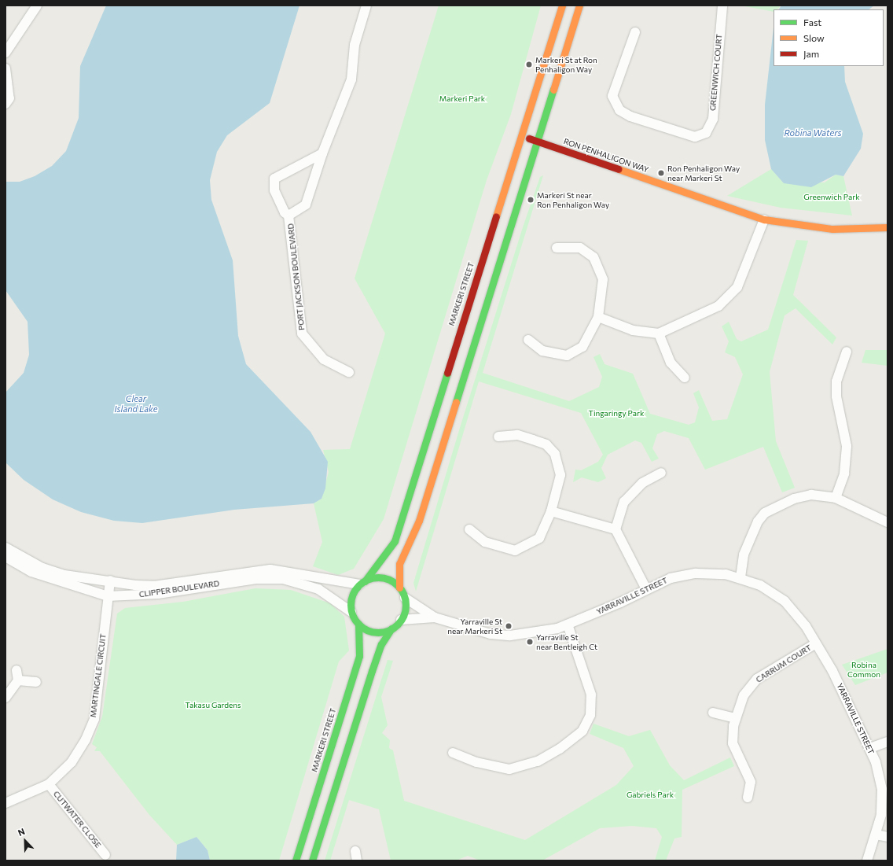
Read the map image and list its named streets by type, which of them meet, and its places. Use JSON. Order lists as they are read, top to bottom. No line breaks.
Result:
{"streets":{"main road":["RON PENHALIGON WAY","MARKERI STREET"],"street":["GREENWICH COURT","PORT JACKSON BOULEVARD","CLIPPER BOULEVARD","YARRAVILLE STREET","CARRUM COURT","MARTINGALE CIRCUIT","CUTWATER CLOSE"]},"crossings":[["RON PENHALIGON WAY","MARKERI STREET"],["MARKERI STREET","CLIPPER BOULEVARD"],["MARKERI STREET","YARRAVILLE STREET"],["CLIPPER BOULEVARD","YARRAVILLE STREET"],["CLIPPER BOULEVARD","MARTINGALE CIRCUIT"],["YARRAVILLE STREET","CARRUM COURT"],["MARTINGALE CIRCUIT","CUTWATER CLOSE"]],"water":["Robina Waters","Clear Island Lake"],"parks":["Markeri Park","Greenwich Park","Tingaringy Park","Robina Common","Takasu Gardens","Gabriels Park"],"places":["Markeri St at Ron Penhaligon Way","Ron Penhaligon Way near Markeri St","Markeri St near Ron Penhaligon Way","Yarraville St near Markeri St","Yarraville St near Bentleigh Ct"],"legend":["Fast","Slow","Jam"],"north":"top left"}
